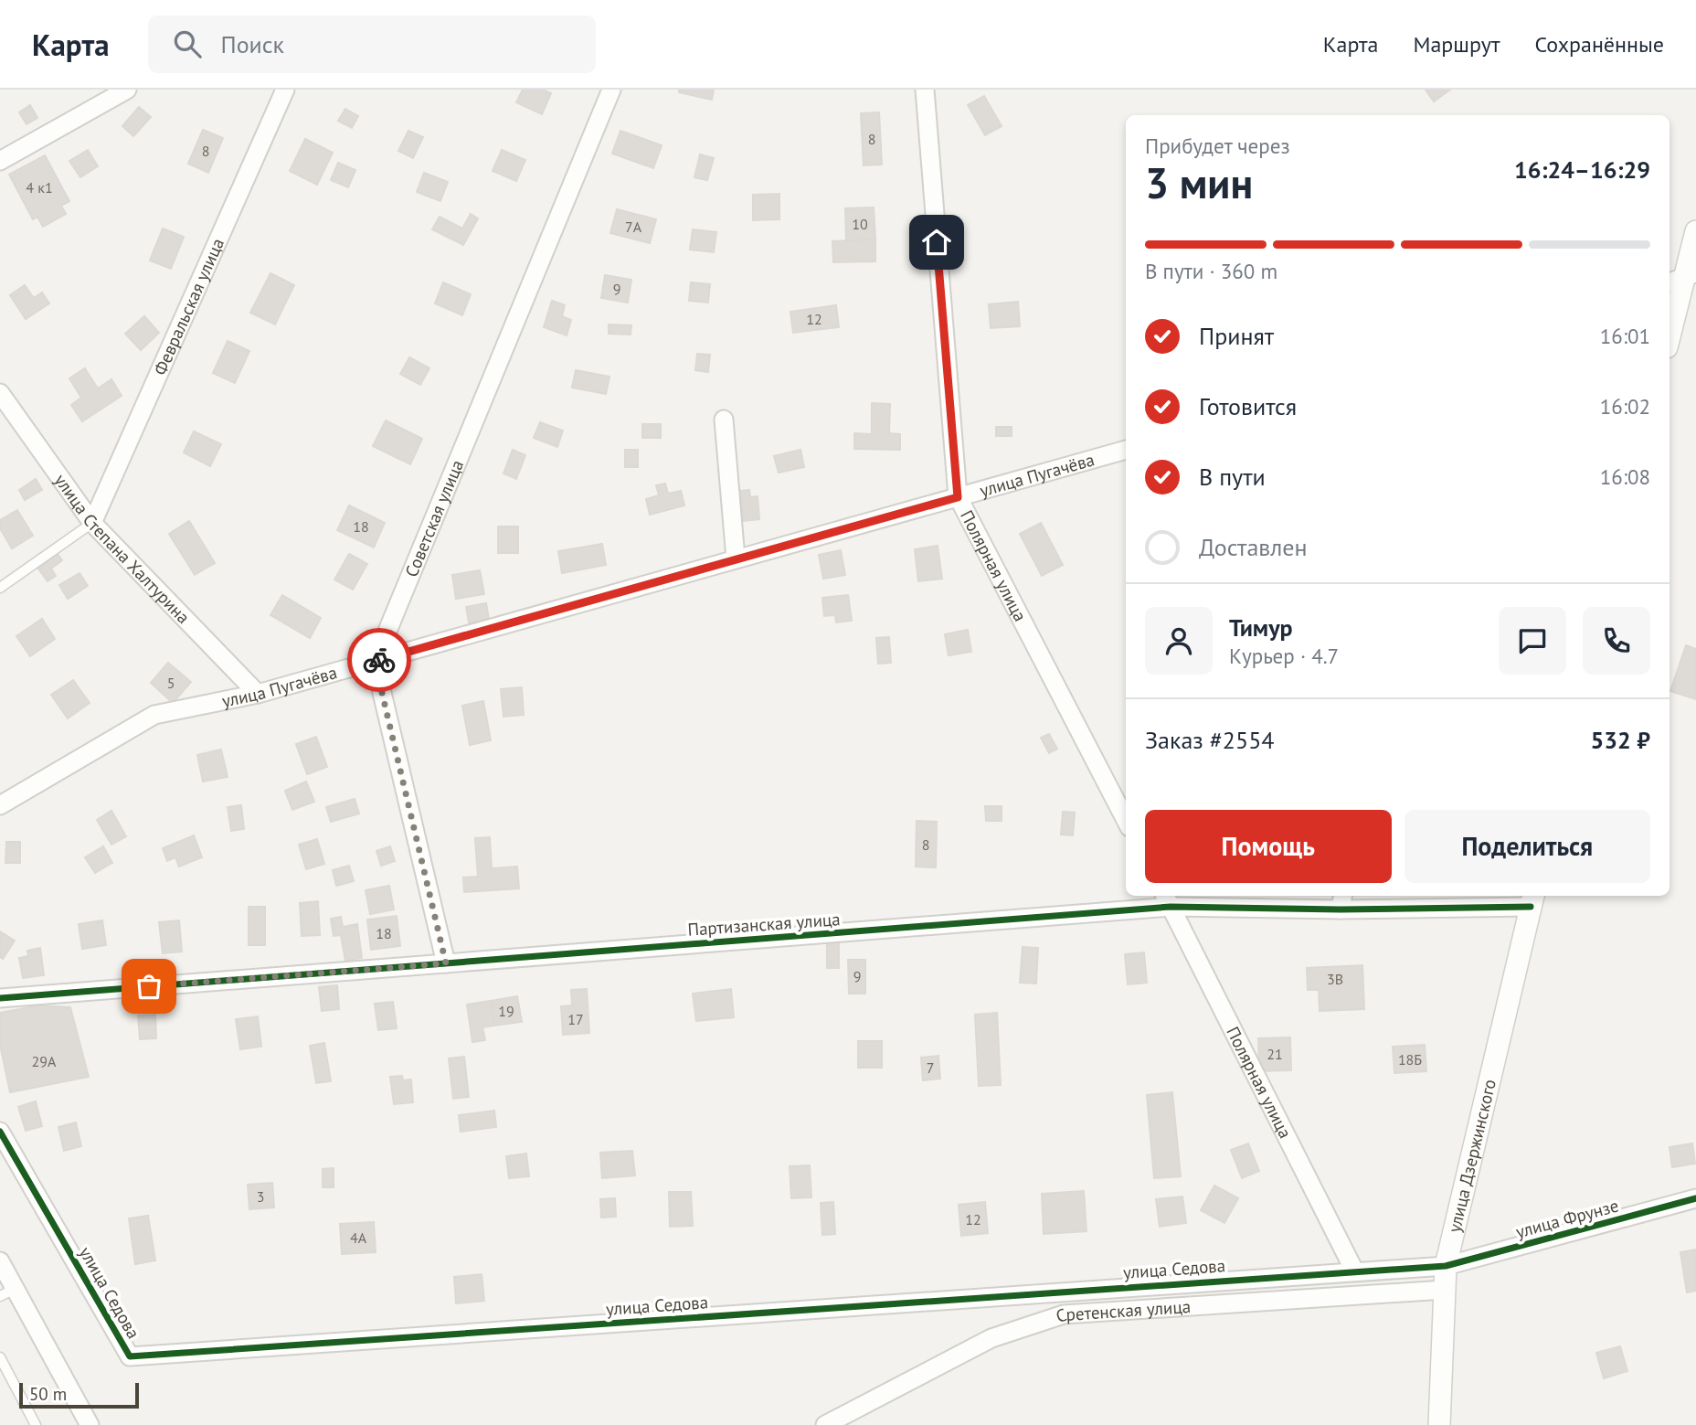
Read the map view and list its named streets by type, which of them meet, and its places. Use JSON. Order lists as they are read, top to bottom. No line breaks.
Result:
{"streets":{"street":["Февральская улица","улица Пугачёва","Советская улица","улица Степана Халтурина","Полярная улица","Партизанская улица","улица Дзержинского","улица Фрунзе","улица Седова","Сретенская улица"]},"crossings":[["Февральская улица","улица Степана Халтурина"],["улица Пугачёва","Советская улица"],["улица Пугачёва","улица Степана Халтурина"],["улица Пугачёва","Полярная улица"],["Полярная улица","Партизанская улица"],["Полярная улица","улица Седова"],["Партизанская улица","улица Дзержинского"],["улица Дзержинского","улица Фрунзе"],["улица Дзержинского","улица Седова"],["улица Дзержинского","Сретенская улица"],["улица Фрунзе","улица Седова"]],"house_numbers":["8","8","4 к1","10","7А","9","12","18","5","8","18","9","3В","19","17","21","18Б","29А","7","3","12","4А"],"scale_bar":"50 m","page":{"header":"Карта","search":"Поиск","nav":["Карта","Маршрут","Сохранённые"],"heading":["3 мин","Прибудет через","16:24–16:29"],"panel":["Тимур","Курьер · 4.7","Заказ #2554","532 ₽"],"bar":"В пути · 360 m","list":[["Принят","16:01"],["Готовится","16:02"],["В пути","16:08"],"Доставлен"],"buttons":["Помощь","Поделиться"],"scale":"50 m"}}
